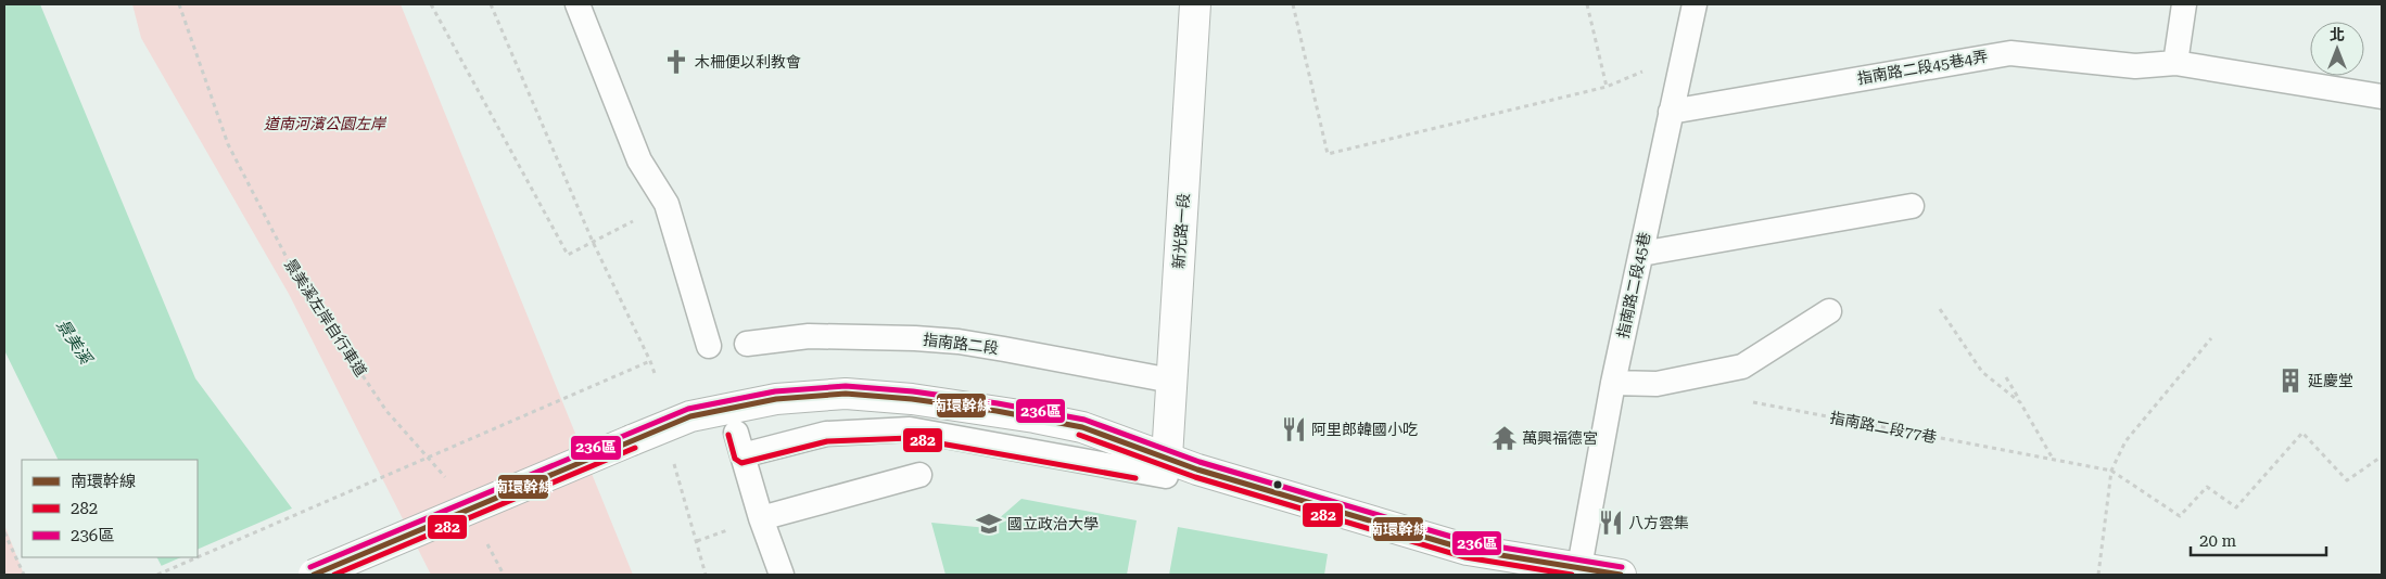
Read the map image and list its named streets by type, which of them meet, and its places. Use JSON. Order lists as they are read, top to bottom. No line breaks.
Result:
{"streets":{"street":["新光路一段"],"lane":["指南路二段45巷4弄","指南路二段45巷","指南路二段"],"path":["景美溪左岸自行車道","指南路二段77巷"]},"crossings":[["指南路二段45巷4弄","指南路二段45巷"],["新光路一段","指南路二段"]],"water":["景美溪"],"parks":["道南河濱公園左岸"],"places":{"church":["木柵便以利教會"],"building":["延慶堂"],"restaurant":["阿里郎韓國小吃","八方雲集"],"temple":["萬興福德宮"],"school or university":["國立政治大學"]},"lines":["transit line 236區","transit line 南環幹線","transit line 282"],"legend":["南環幹線","282","236區"],"scale_bar":"20 m","north":"top"}
